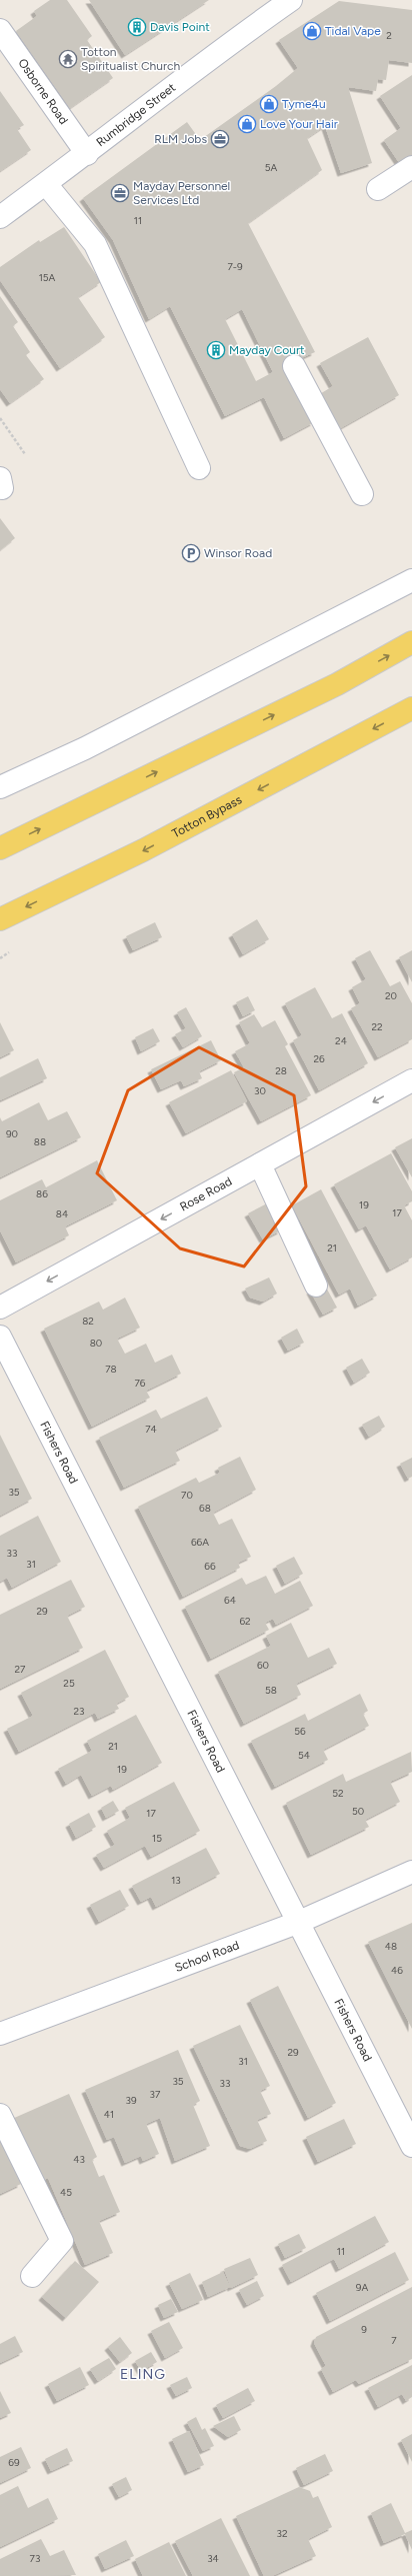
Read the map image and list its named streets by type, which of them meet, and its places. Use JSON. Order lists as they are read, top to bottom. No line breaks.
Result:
{"streets":{"main road":["Totton Bypass"],"street":["Osborne Road","Rumbridge Street","Rose Road","Fishers Road","School Road"]},"crossings":[["Osborne Road","Rumbridge Street"],["Fishers Road","School Road"]],"one_way":["Rose Road"],"districts":["ELING"],"places":{"building":["Davis Point","Mayday Court"],"shop":["Tidal Vape","Tyme4u","Love Your Hair"],"temple":["Totton Spiritualist Church"],"office":["RLM Jobs","Mayday Personnel Services Ltd"],"parking":["Winsor Road"]},"house_numbers":["2","5A","11","7-9","15A","20","22","24","26","28","30","90","88","86","19","17","84","21","82","80","78","76","74","35","70","68","66A","33","31","66","64","29","62","60","27","25","58","23","56","21","54","19","52","50","17","15","13","48","46","29","31","35","33","37","39","41","43","45","11","9A","9","7","69","32","73","34"]}
